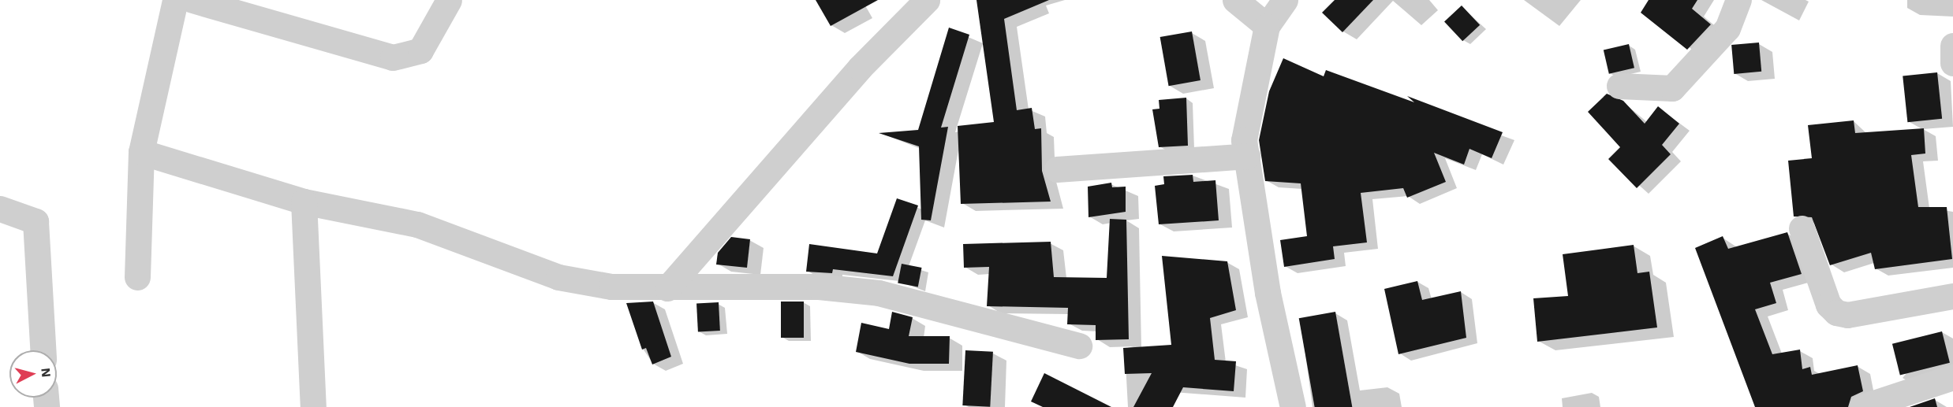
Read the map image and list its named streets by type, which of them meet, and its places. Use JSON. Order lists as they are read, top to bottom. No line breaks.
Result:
{"north":"right"}
